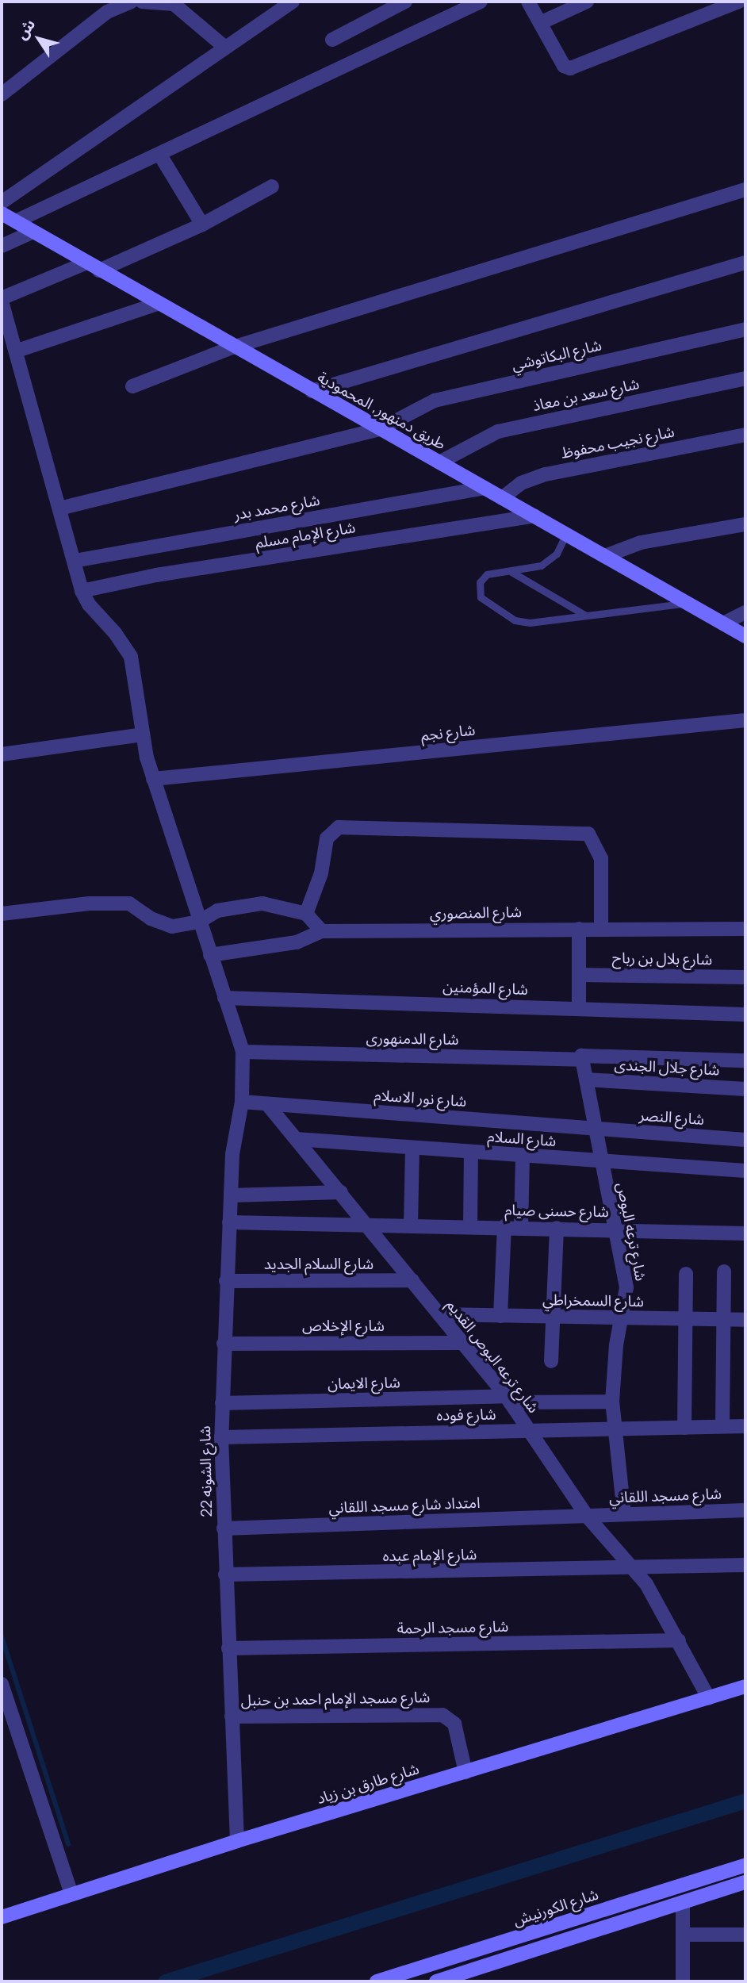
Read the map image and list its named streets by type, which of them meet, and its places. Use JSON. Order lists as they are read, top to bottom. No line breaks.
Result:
{"streets":{"main road":["طريق دمنهور, المحمودية","شارع طارق بن زياد","شارع الكورنيش"],"street":["شارع البكاتوشي","شارع سعد بن معاذ","شارع نجيب محفوظ","شارع محمد بدر","شارع الإمام مسلم","شارع نجم","شارع المنصوري","شارع بلال بن رباح","شارع المؤمنين","شارع الدمنهورى","شارع جلال الجندى","شارع نور الاسلام","شارع النصر","شارع السلام","شارع حسنى صيام","شارع ترعه البوص","شارع السلام الجديد","شارع السمخراطي","شارع الإخلاص","شارع ترعه البوص القديم","شارع الايمان","شارع فوده","شارع الشونه 22","شارع مسجد اللقاني","امتداد شارع مسجد اللقاني","شارع الإمام عبده","شارع مسجد الرحمة","شارع مسجد الإمام احمد بن حنبل"]},"crossings":[["شارع البكاتوشي","طريق دمنهور, المحمودية"],["شارع سعد بن معاذ","طريق دمنهور, المحمودية"],["طريق دمنهور, المحمودية","شارع نجيب محفوظ"],["طريق دمنهور, المحمودية","شارع محمد بدر"],["طريق دمنهور, المحمودية","شارع الإمام مسلم"],["شارع الإمام مسلم","شارع الشونه 22"],["شارع نجم","شارع الشونه 22"],["شارع المنصوري","شارع الشونه 22"],["شارع المؤمنين","شارع الشونه 22"],["شارع الدمنهورى","شارع ترعه البوص"],["شارع الدمنهورى","شارع الشونه 22"],["شارع جلال الجندى","شارع ترعه البوص"],["شارع نور الاسلام","شارع النصر"],["شارع نور الاسلام","شارع ترعه البوص"],["شارع نور الاسلام","شارع ترعه البوص القديم"],["شارع نور الاسلام","شارع الشونه 22"],["شارع النصر","شارع ترعه البوص"],["شارع السلام","شارع ترعه البوص"],["شارع السلام","شارع ترعه البوص القديم"],["شارع حسنى صيام","شارع ترعه البوص"],["شارع حسنى صيام","شارع ترعه البوص القديم"],["شارع حسنى صيام","شارع الشونه 22"],["شارع ترعه البوص","شارع السمخراطي"],["شارع ترعه البوص","شارع فوده"],["شارع ترعه البوص","شارع مسجد اللقاني"],["شارع السلام الجديد","شارع ترعه البوص القديم"],["شارع السلام الجديد","شارع الشونه 22"],["شارع السمخراطي","شارع ترعه البوص القديم"],["شارع الإخلاص","شارع ترعه البوص القديم"],["شارع الإخلاص","شارع الشونه 22"],["شارع ترعه البوص القديم","شارع الايمان"],["شارع ترعه البوص القديم","شارع فوده"],["شارع ترعه البوص القديم","شارع مسجد اللقاني"],["شارع ترعه البوص القديم","امتداد شارع مسجد اللقاني"],["شارع ترعه البوص القديم","شارع الإمام عبده"],["شارع ترعه البوص القديم","شارع مسجد الرحمة"],["شارع ترعه البوص القديم","شارع طارق بن زياد"],["شارع الايمان","شارع فوده"],["شارع الايمان","شارع الشونه 22"],["شارع فوده","شارع الشونه 22"],["شارع الشونه 22","امتداد شارع مسجد اللقاني"],["شارع الشونه 22","شارع الإمام عبده"],["شارع الشونه 22","شارع مسجد الرحمة"],["شارع الشونه 22","شارع مسجد الإمام احمد بن حنبل"],["شارع الشونه 22","شارع طارق بن زياد"],["شارع مسجد اللقاني","امتداد شارع مسجد اللقاني"],["شارع مسجد الإمام احمد بن حنبل","شارع طارق بن زياد"]],"north":"top left"}
